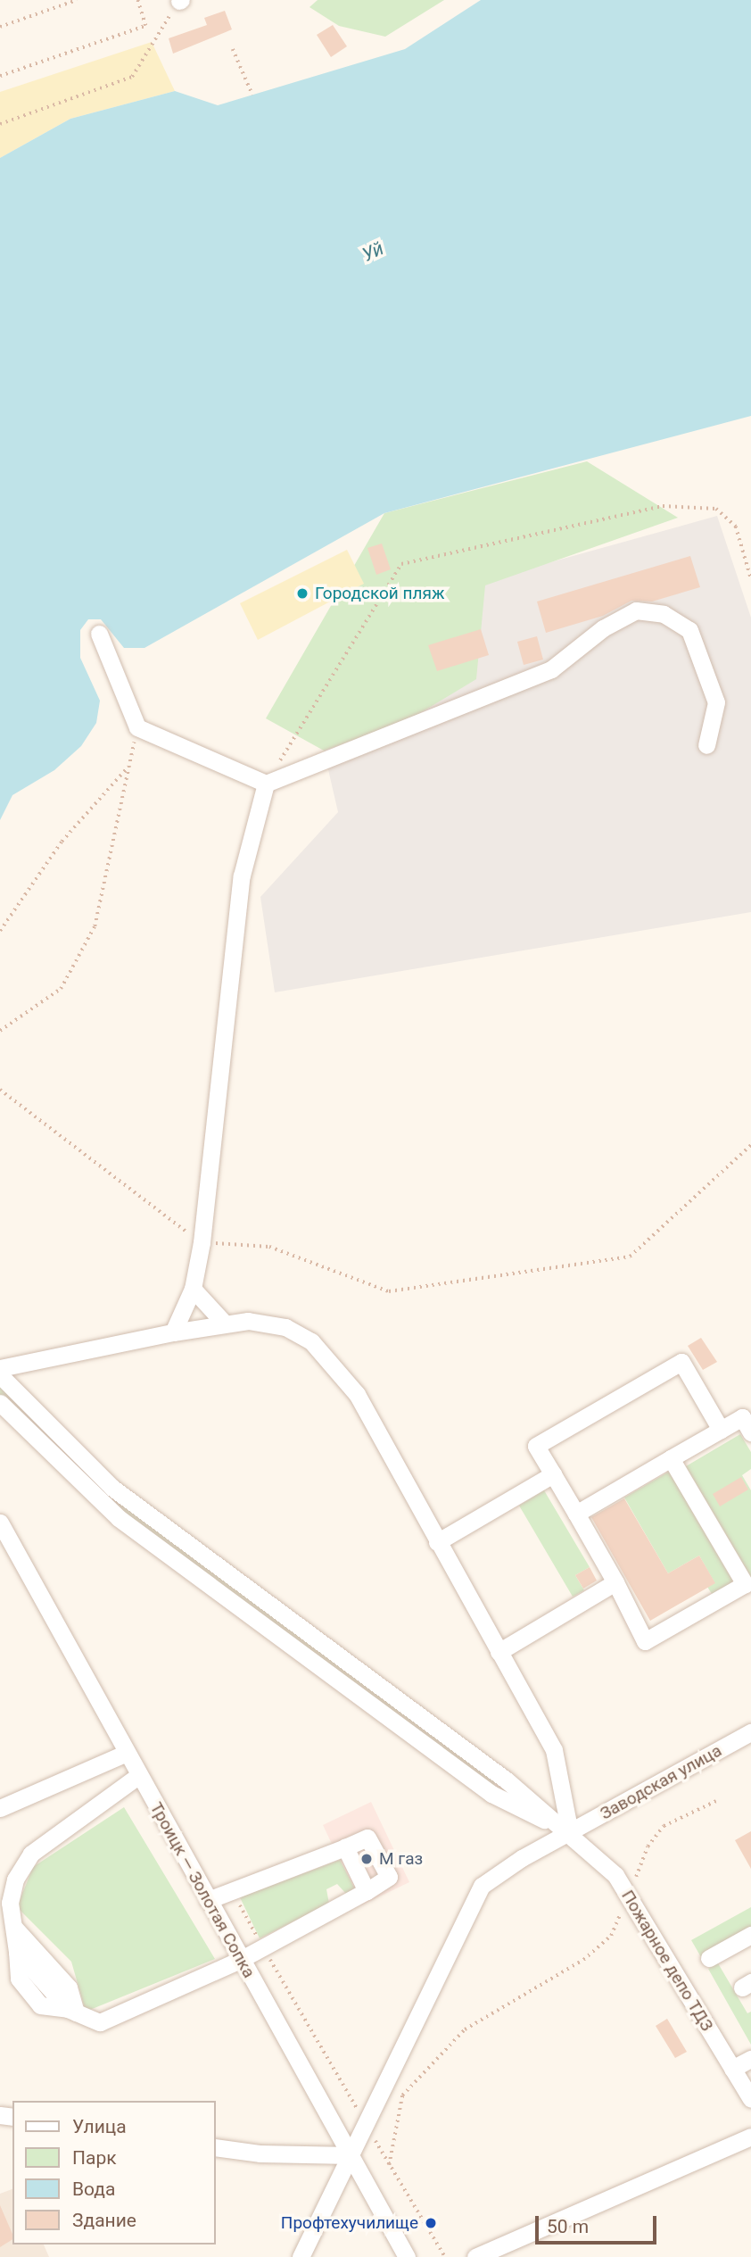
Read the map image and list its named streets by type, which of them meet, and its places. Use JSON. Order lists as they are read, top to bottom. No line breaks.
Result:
{"streets":{"street":["Заводская улица","Троицк — Золотая Сопка","Пожарное депо ТДЗ"]},"crossings":[["Заводская улица","Троицк — Золотая Сопка"],["Заводская улица","Пожарное депо ТДЗ"]],"water":["Уй"],"places":["Городской пляж","М газ","Профтехучилище"],"legend":["Улица","Парк","Вода","Здание"],"scale_bar":"50 m"}
